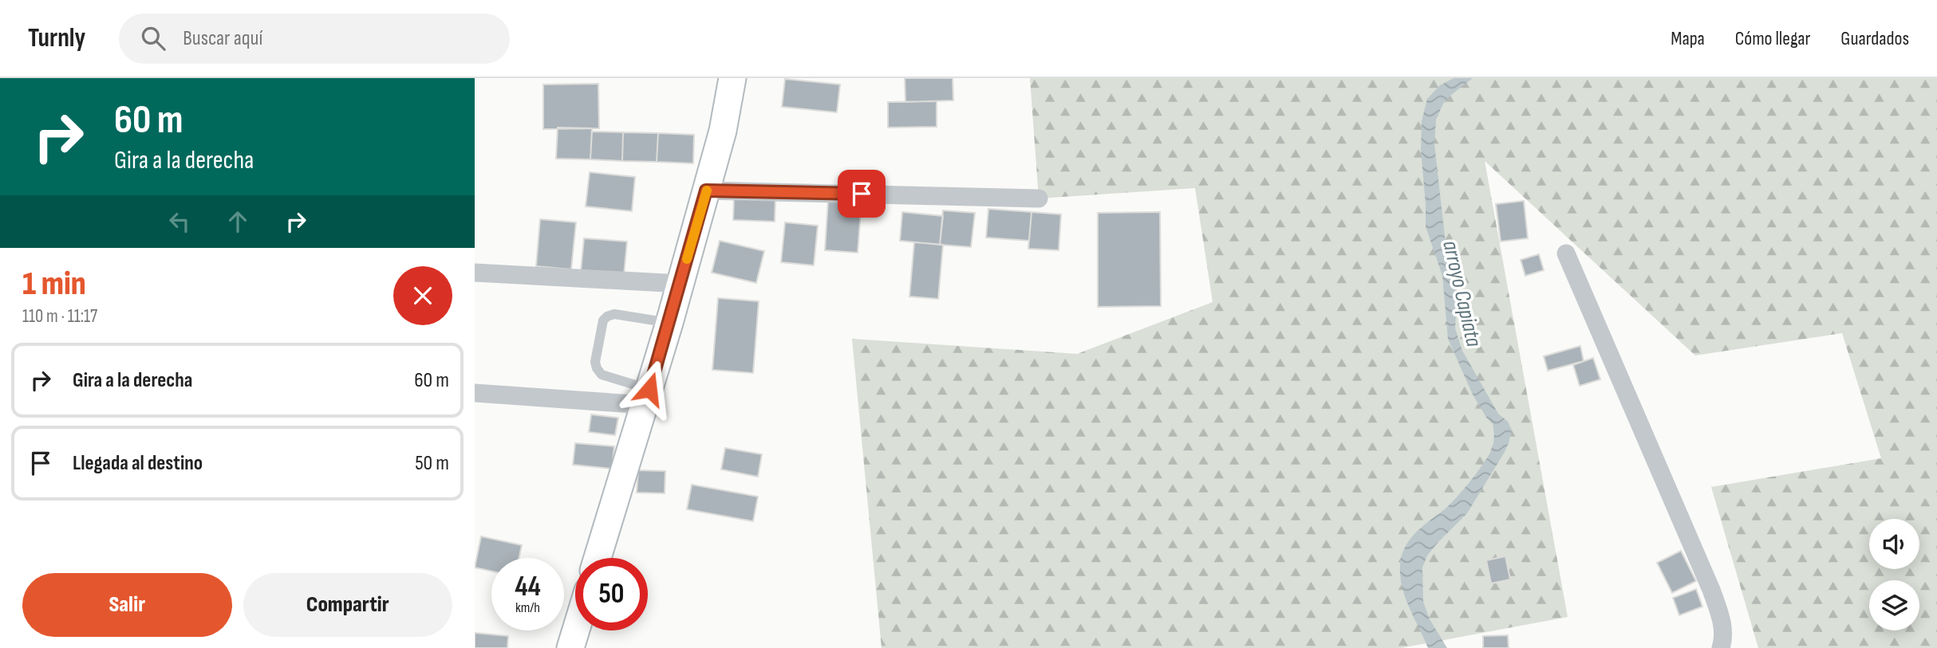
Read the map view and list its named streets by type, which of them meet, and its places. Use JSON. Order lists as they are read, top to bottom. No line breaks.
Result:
{"water":["arroyo Capiata"],"page":{"header":"Turnly","search":"Buscar aquí","nav":["Mapa","Cómo llegar","Guardados"],"turn":["60 m","Gira a la derecha"],"heading":["1 min","110 m · 11:17"],"list":[{"name":"Gira a la derecha","value":"60 m"},{"name":"Llegada al destino","value":"50 m"}],"speed":"44 km/h","limit":"50","buttons":["Salir","Compartir"]}}
